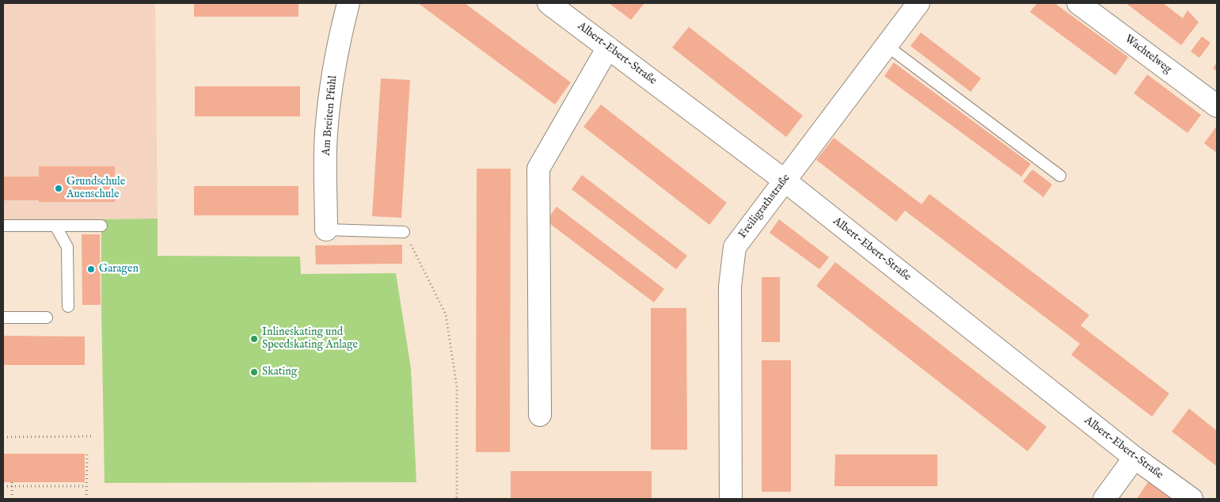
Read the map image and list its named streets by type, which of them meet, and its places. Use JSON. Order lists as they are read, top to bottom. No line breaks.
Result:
{"streets":{"street":["Albert-Ebert-Straße","Wachtelweg","Am Breiten Pfuhl","Freiligrathstraße"]},"crossings":[["Albert-Ebert-Straße","Freiligrathstraße"]],"places":["Grundschule Auenschule","Garagen","Inlineskating und Speedskating Anlage","Skating"]}
